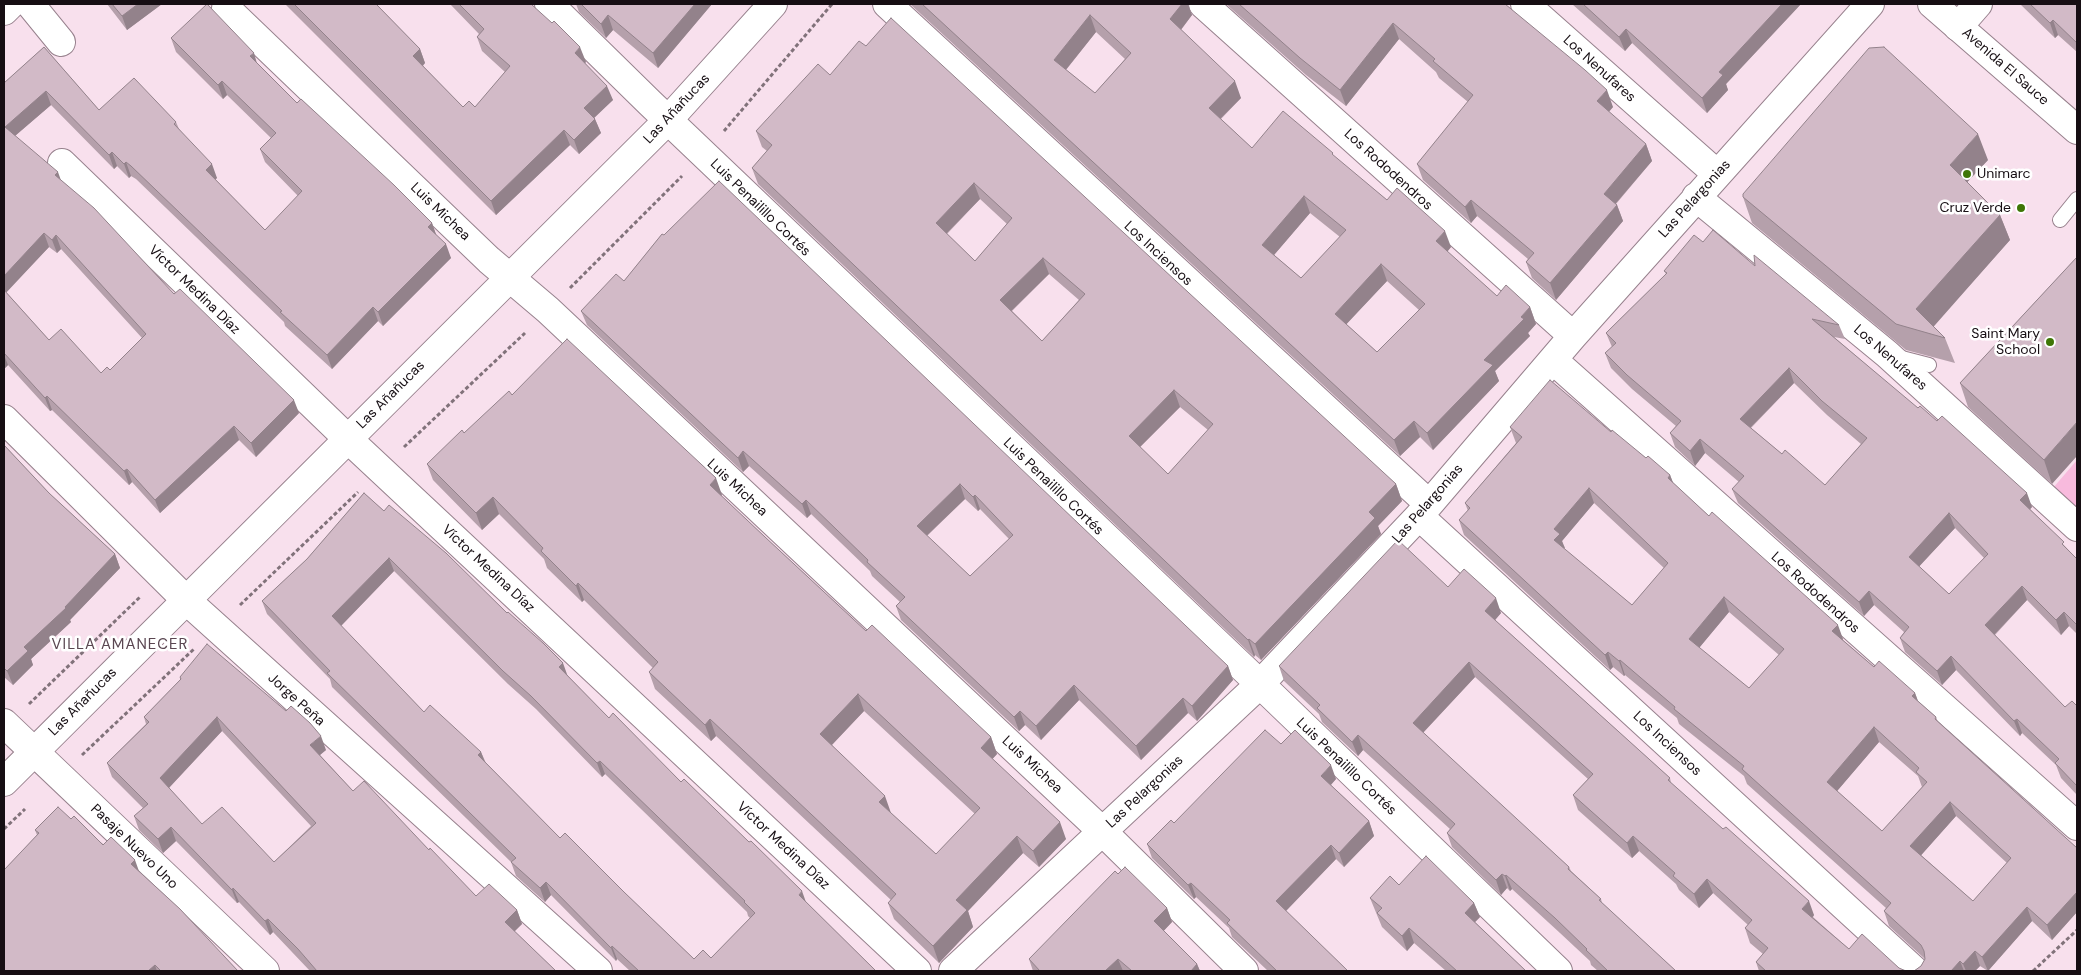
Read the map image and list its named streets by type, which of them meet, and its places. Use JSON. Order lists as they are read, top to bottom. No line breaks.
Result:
{"streets":{"street":["Avenida El Sauce","Los Nenufares","Las Añañucas","Los Rododendros","Las Pelargonias","Luis Penailillo Cortés","Luis Michea","Los Inciensos","Víctor Medina Díaz","Jorge Peña","Pasaje Nuevo Uno"]},"crossings":[["Los Nenufares","Las Pelargonias"],["Las Añañucas","Luis Penailillo Cortés"],["Las Añañucas","Luis Michea"],["Las Añañucas","Víctor Medina Díaz"],["Las Añañucas","Jorge Peña"],["Las Añañucas","Pasaje Nuevo Uno"],["Los Rododendros","Las Pelargonias"],["Las Pelargonias","Luis Penailillo Cortés"],["Las Pelargonias","Luis Michea"],["Las Pelargonias","Los Inciensos"]],"districts":["VILLA AMANECER"],"places":["Unimarc","Cruz Verde","Saint Mary School"]}
